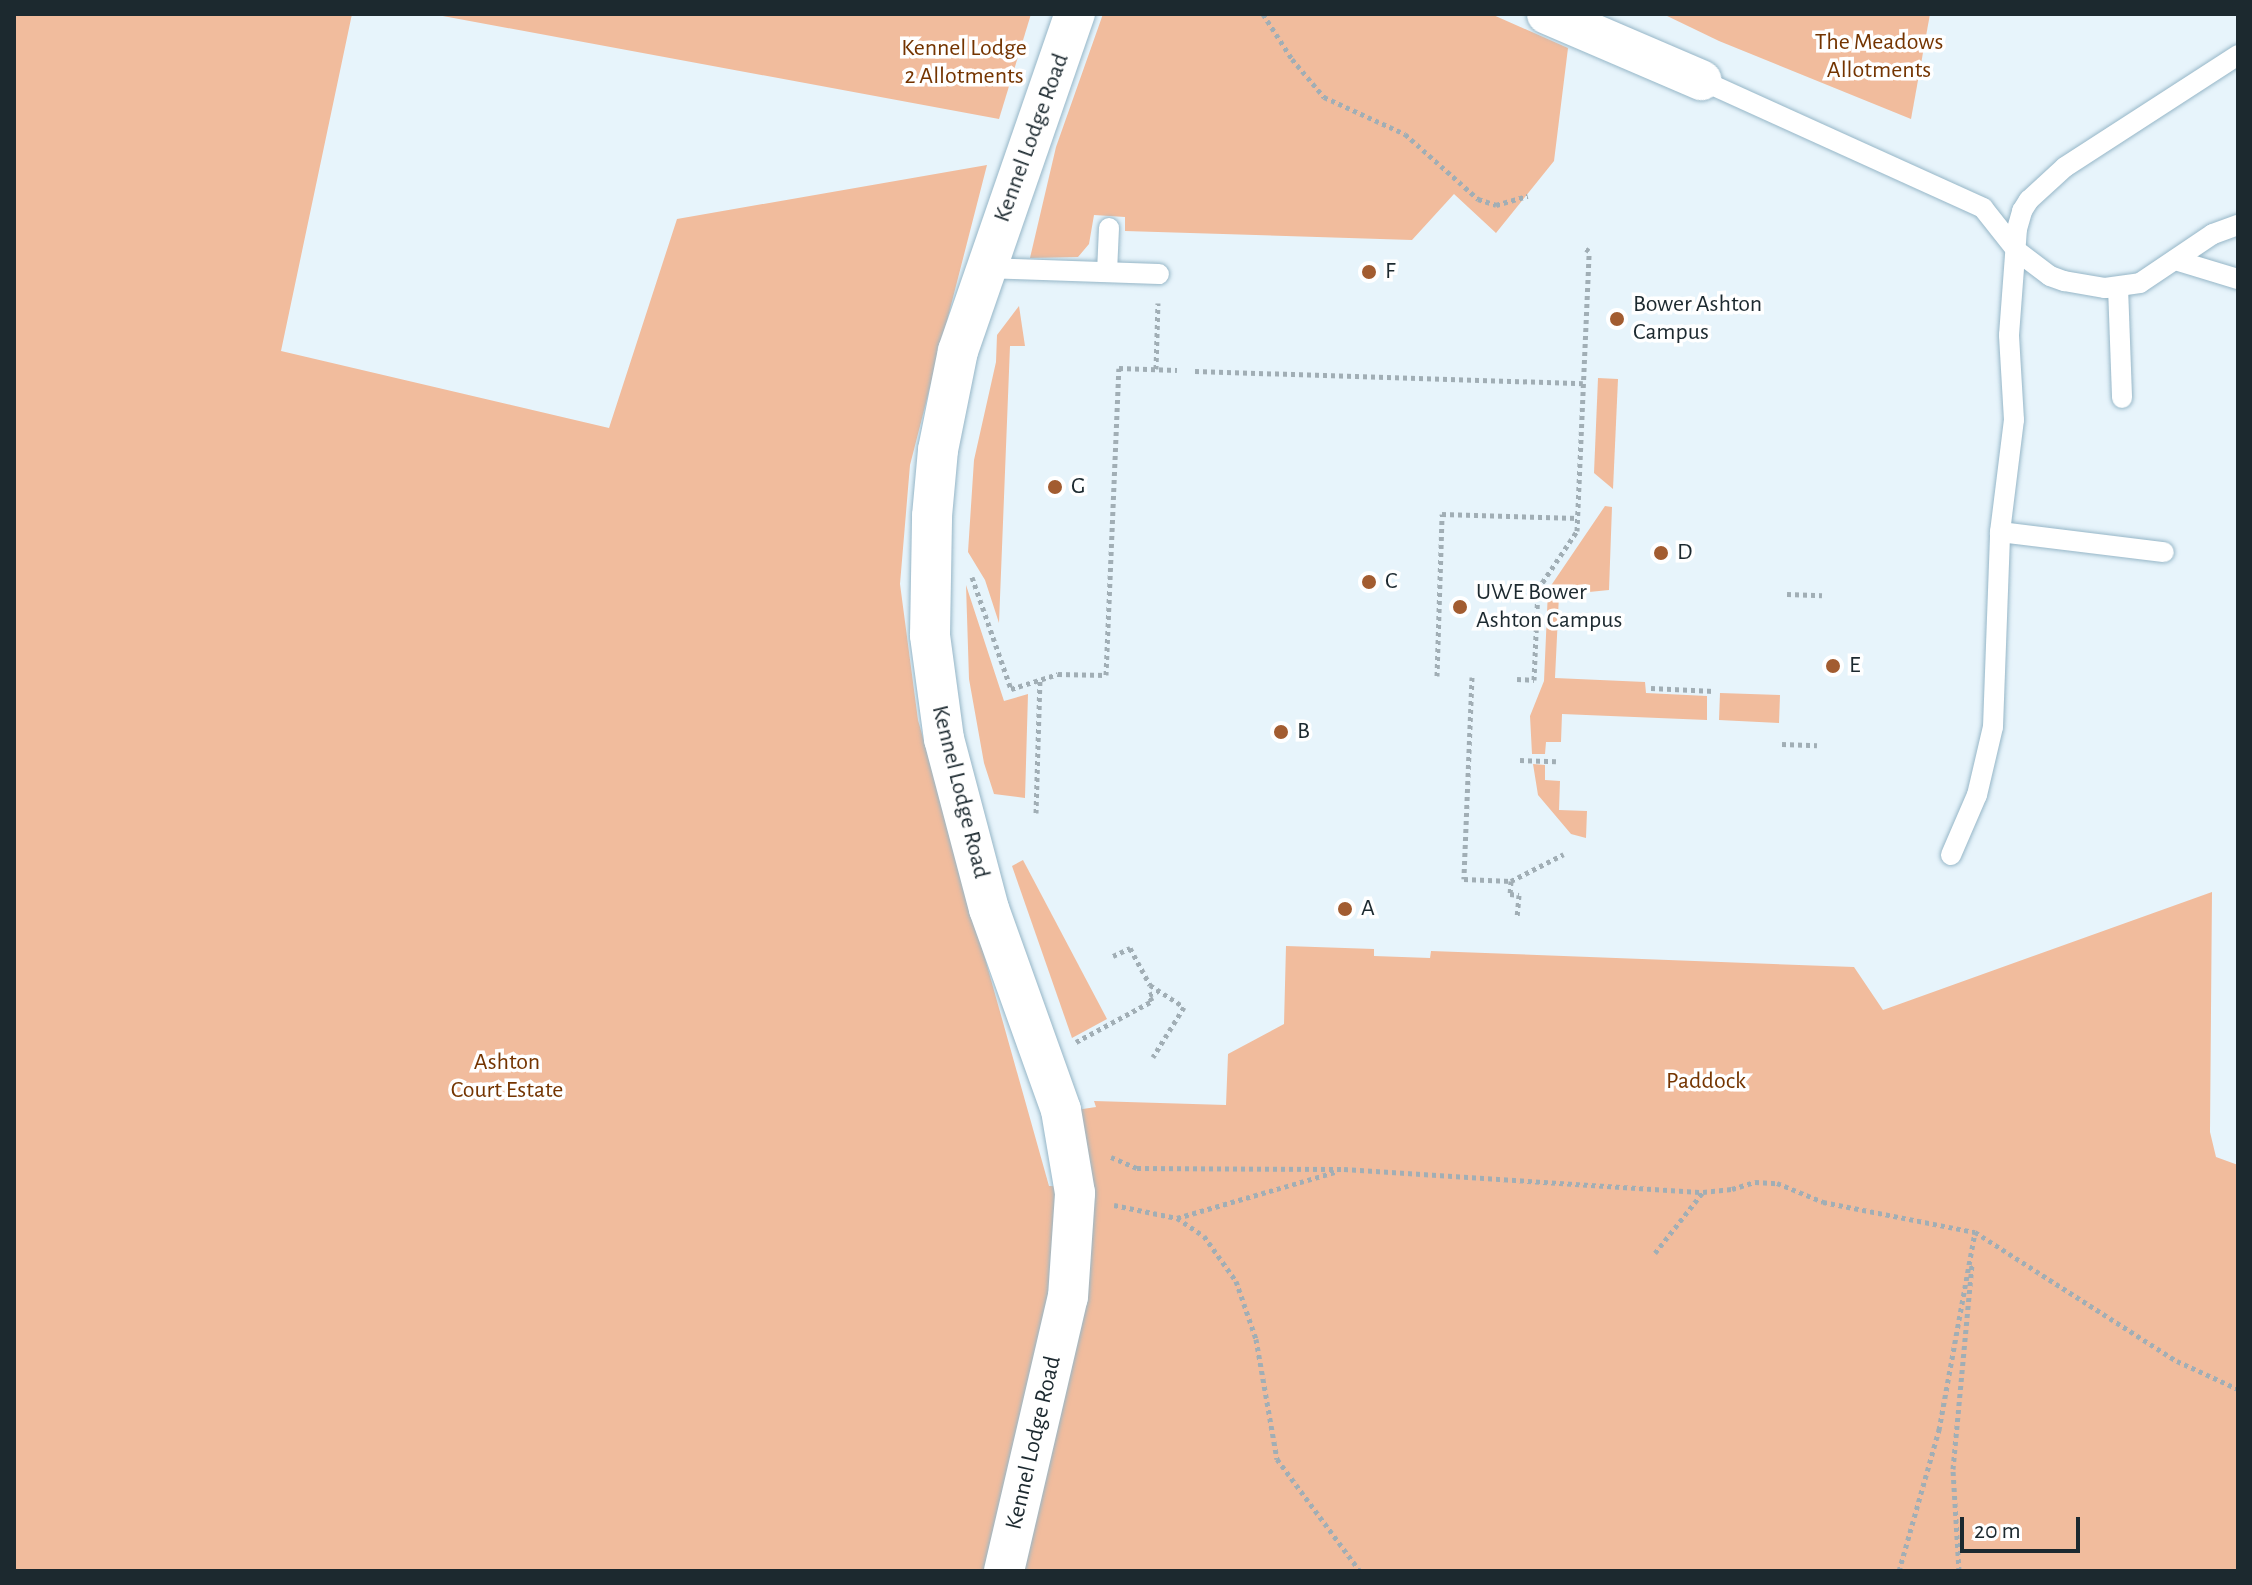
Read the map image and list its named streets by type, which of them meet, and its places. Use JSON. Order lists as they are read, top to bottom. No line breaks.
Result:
{"streets":{"street":["Kennel Lodge Road"]},"parks":["The Meadows Allotments","Kennel Lodge 2 Allotments","Ashton Court Estate","Paddock"],"places":["F","Bower Ashton Campus","G","D","C","UWE Bower Ashton Campus","E","B","A"],"scale_bar":"20 m"}
